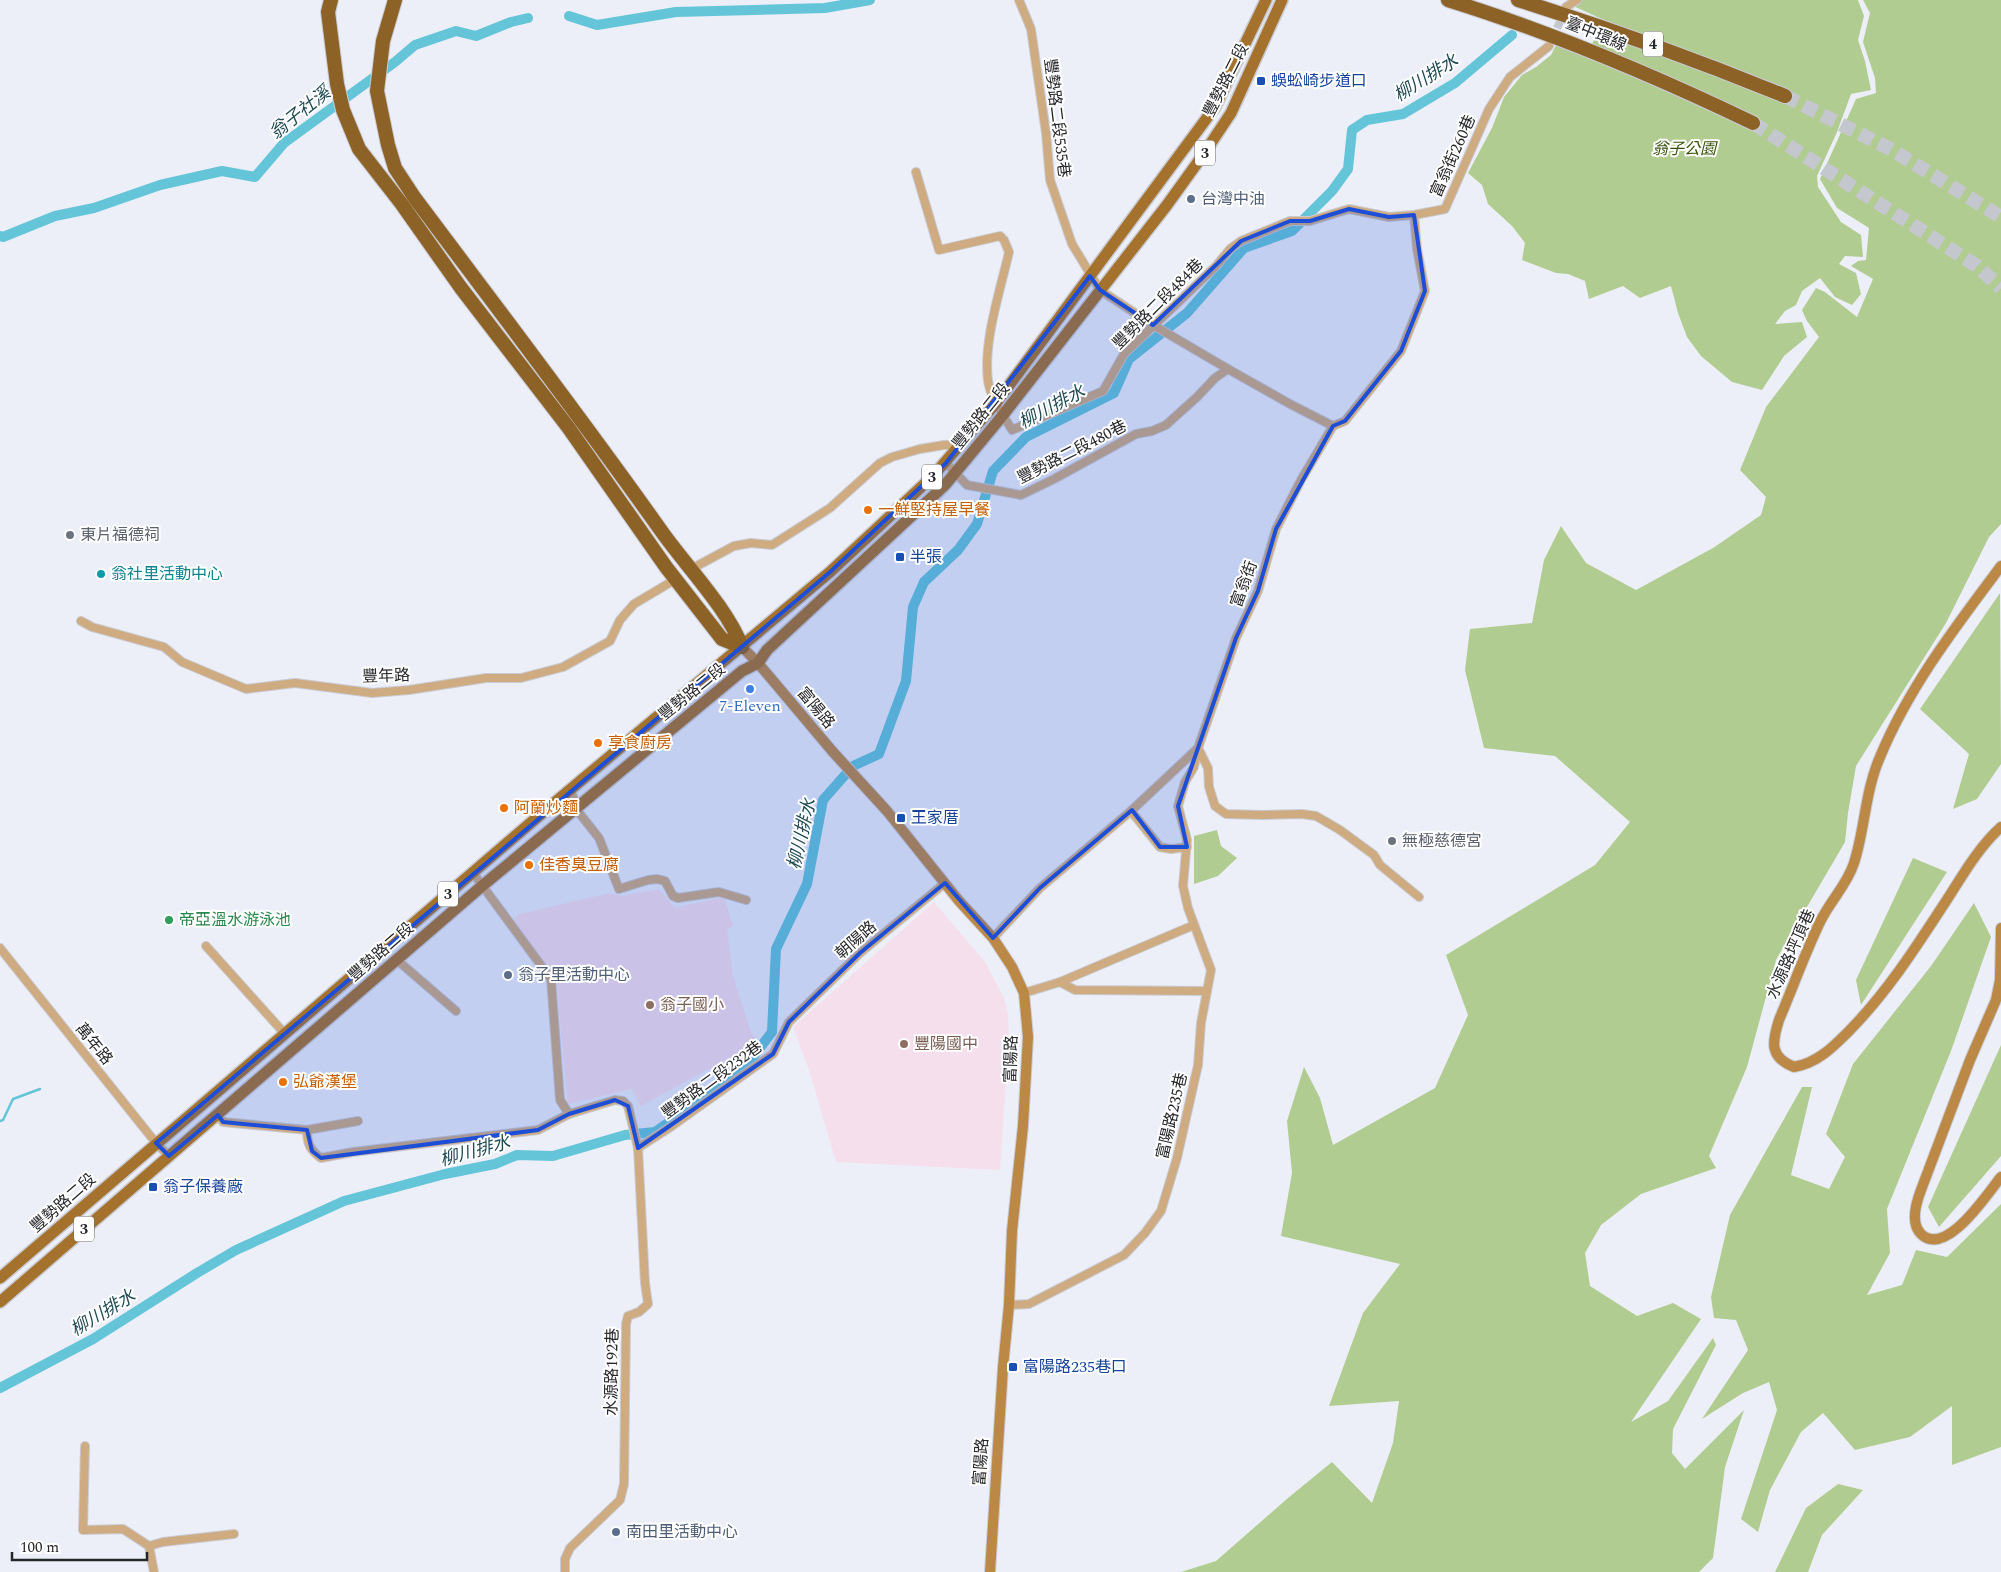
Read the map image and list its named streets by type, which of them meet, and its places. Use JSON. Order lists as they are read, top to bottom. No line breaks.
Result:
{"streets":{"highway":["臺中環線","4"],"main road":["豐勢路二段","3"],"street":["豐勢路二段535巷","富翁街260巷","豐勢路二段484巷","豐勢路二段480巷","富翁街","豐年路","富陽路","朝陽路","水源路坪頂巷","萬年路","豐勢路二段232巷","富陽路235巷","水源路192巷"]},"crossings":[["豐勢路二段","豐勢路二段535巷"],["豐勢路二段","豐勢路二段484巷"],["豐勢路二段","豐勢路二段480巷"],["豐勢路二段","富陽路"],["豐勢路二段","萬年路"],["富翁街260巷","豐勢路二段484巷"],["富翁街","富陽路"],["富翁街","富陽路235巷"],["富陽路","朝陽路"],["富陽路","富陽路235巷"],["朝陽路","豐勢路二段232巷"],["豐勢路二段232巷","水源路192巷"]],"water":["柳川排水","翁子社溪"],"parks":["翁子公園"],"places":{"transit":["蜈蚣崎步道口","半張","王家厝","翁子保養廠","富陽路235巷口"],"other":["台灣中油","一鮮堅持屋早餐","東片福德祠","翁社里活動中心","7-Eleven","享食廚房","阿蘭炒麵","無極慈德宮","佳香臭豆腐","帝亞溫水游泳池","翁子里活動中心","翁子國小","豐陽國中","弘爺漢堡","南田里活動中心"]},"scale_bar":"100 m"}
